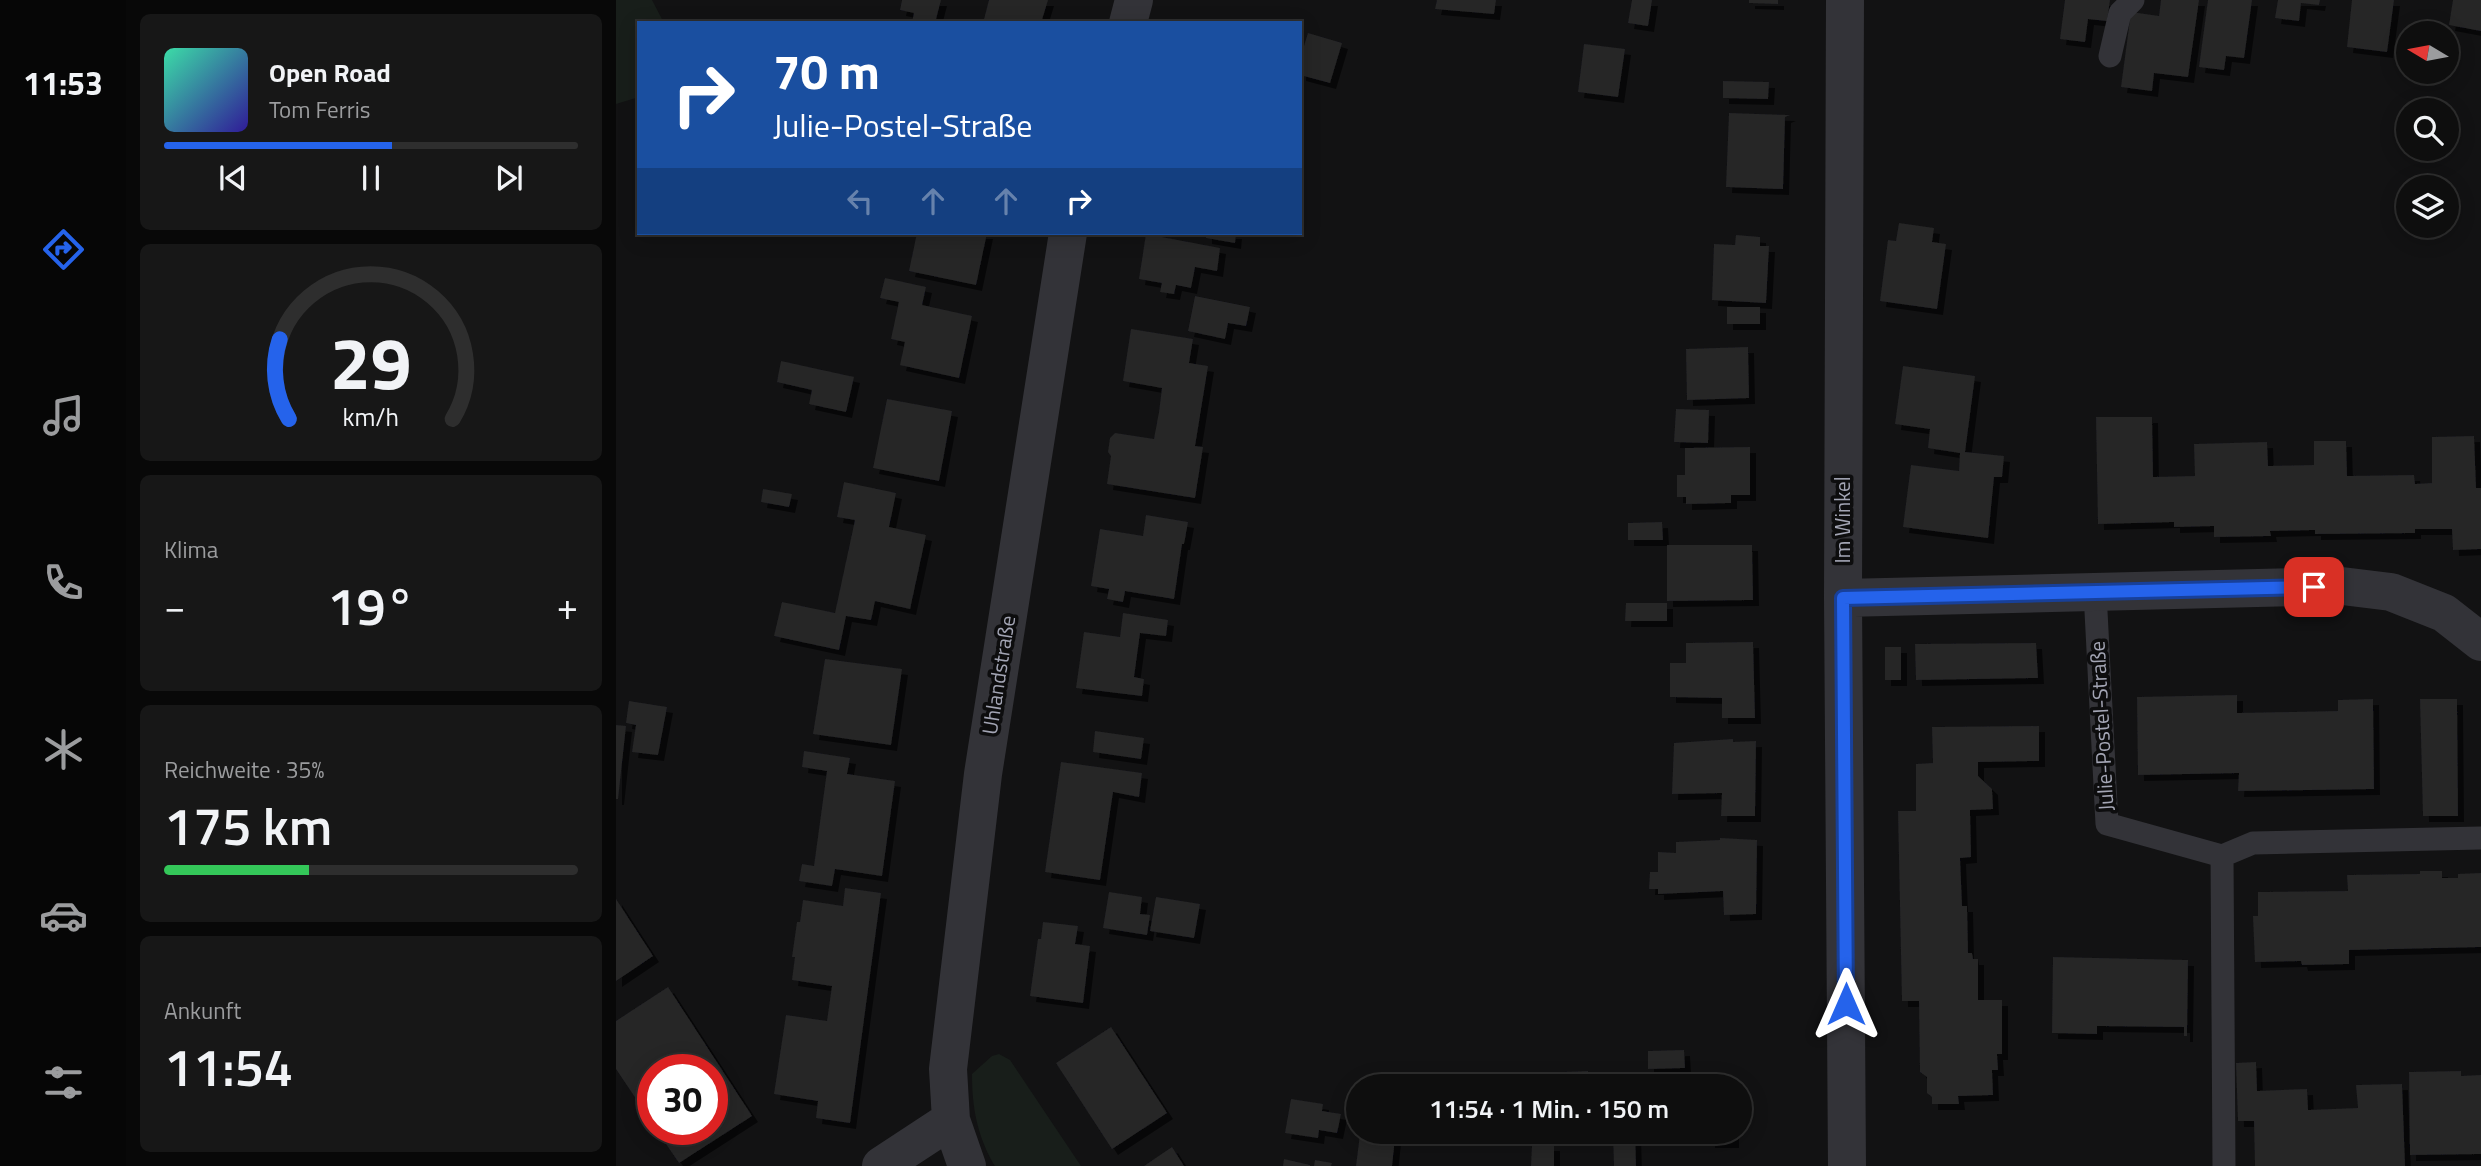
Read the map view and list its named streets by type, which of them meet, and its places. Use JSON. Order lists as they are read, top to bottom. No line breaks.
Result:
{"streets":{"street":["Im Winkel","Uhlandstraße"],"lane":["Julie-Postel-Straße"]},"north":"left","page":{"tabs":"11:53","turn":["70 m","Julie-Postel-Straße"],"song":["Open Road","Tom Ferris"],"tile":["Klima",["Reichweite · 35%","175 km"],["Ankunft","11:54"]],"heat":["−","19°","+"],"limit":"30","trip":"11:54 · 1 Min. · 150 m","gauge":["29","km/h"]}}
